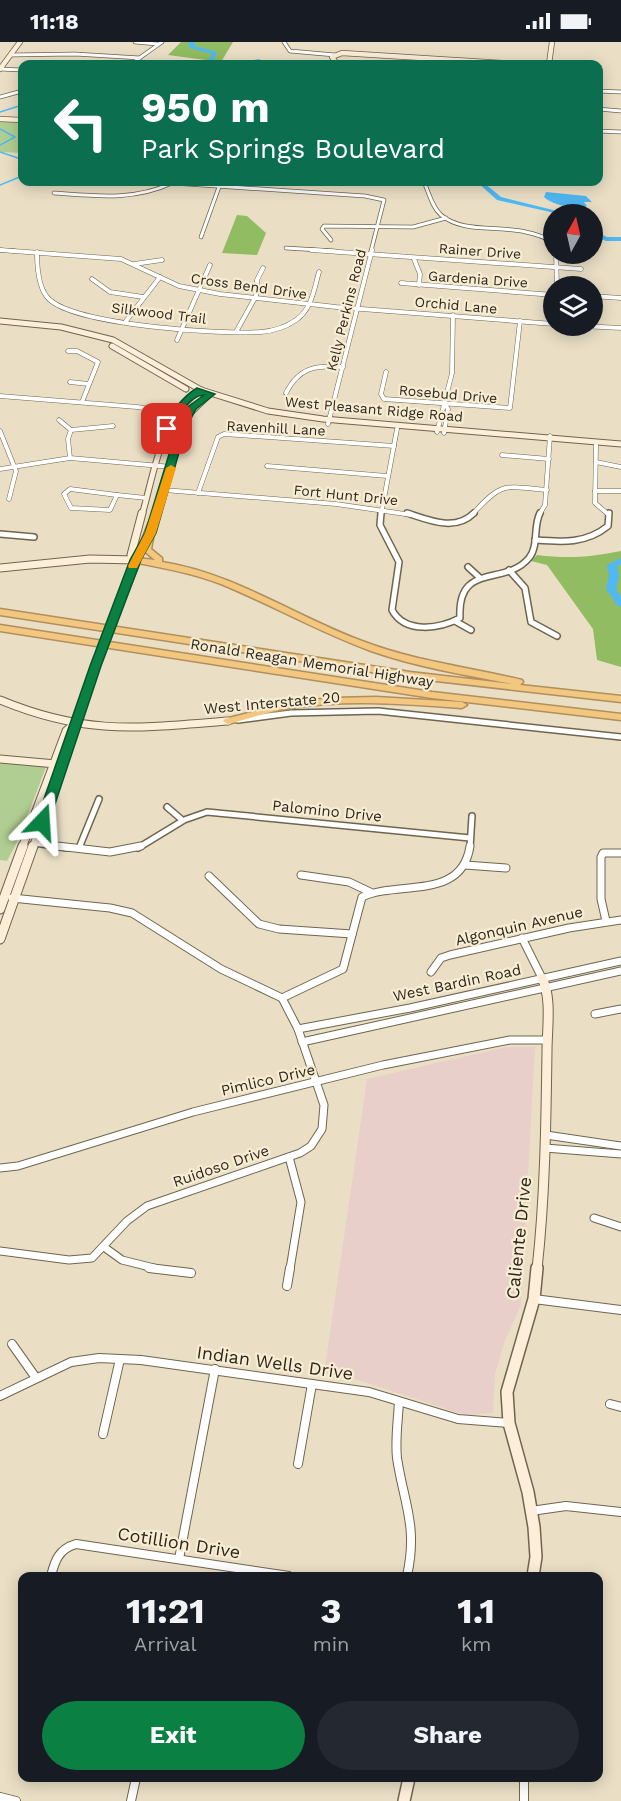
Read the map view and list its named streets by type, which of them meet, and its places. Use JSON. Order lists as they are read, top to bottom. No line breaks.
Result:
{"streets":{"highway":["Ronald Reagan Memorial Highway"],"main road":["West Pleasant Ridge Road","West Interstate 20","Caliente Drive"],"street":["Rainer Drive","Gardenia Drive","Cross Bend Drive","Orchid Lane","Kelly Perkins Road","Silkwood Trail","Rosebud Drive","Ravenhill Lane","Fort Hunt Drive","Palomino Drive","Algonquin Avenue","West Bardin Road","Pimlico Drive","Ruidoso Drive","Indian Wells Drive","Cotillion Drive"]},"crossings":[["Rainer Drive","Kelly Perkins Road"],["Cross Bend Drive","Orchid Lane"],["Cross Bend Drive","Kelly Perkins Road"],["Cross Bend Drive","Silkwood Trail"],["Orchid Lane","Kelly Perkins Road"],["Orchid Lane","Rosebud Drive"],["Kelly Perkins Road","West Pleasant Ridge Road"],["Ravenhill Lane","Fort Hunt Drive"],["Algonquin Avenue","Caliente Drive"],["West Bardin Road","Ruidoso Drive"],["West Bardin Road","Caliente Drive"],["Pimlico Drive","Ruidoso Drive"],["Pimlico Drive","Caliente Drive"],["Caliente Drive","Indian Wells Drive"]],"north":"top","page":{"status":"11:18","turn":["950 m","Park Springs Boulevard"],"eta":["11:21","Arrival","3","min","1.1","km"],"buttons":["Exit","Share"]}}
